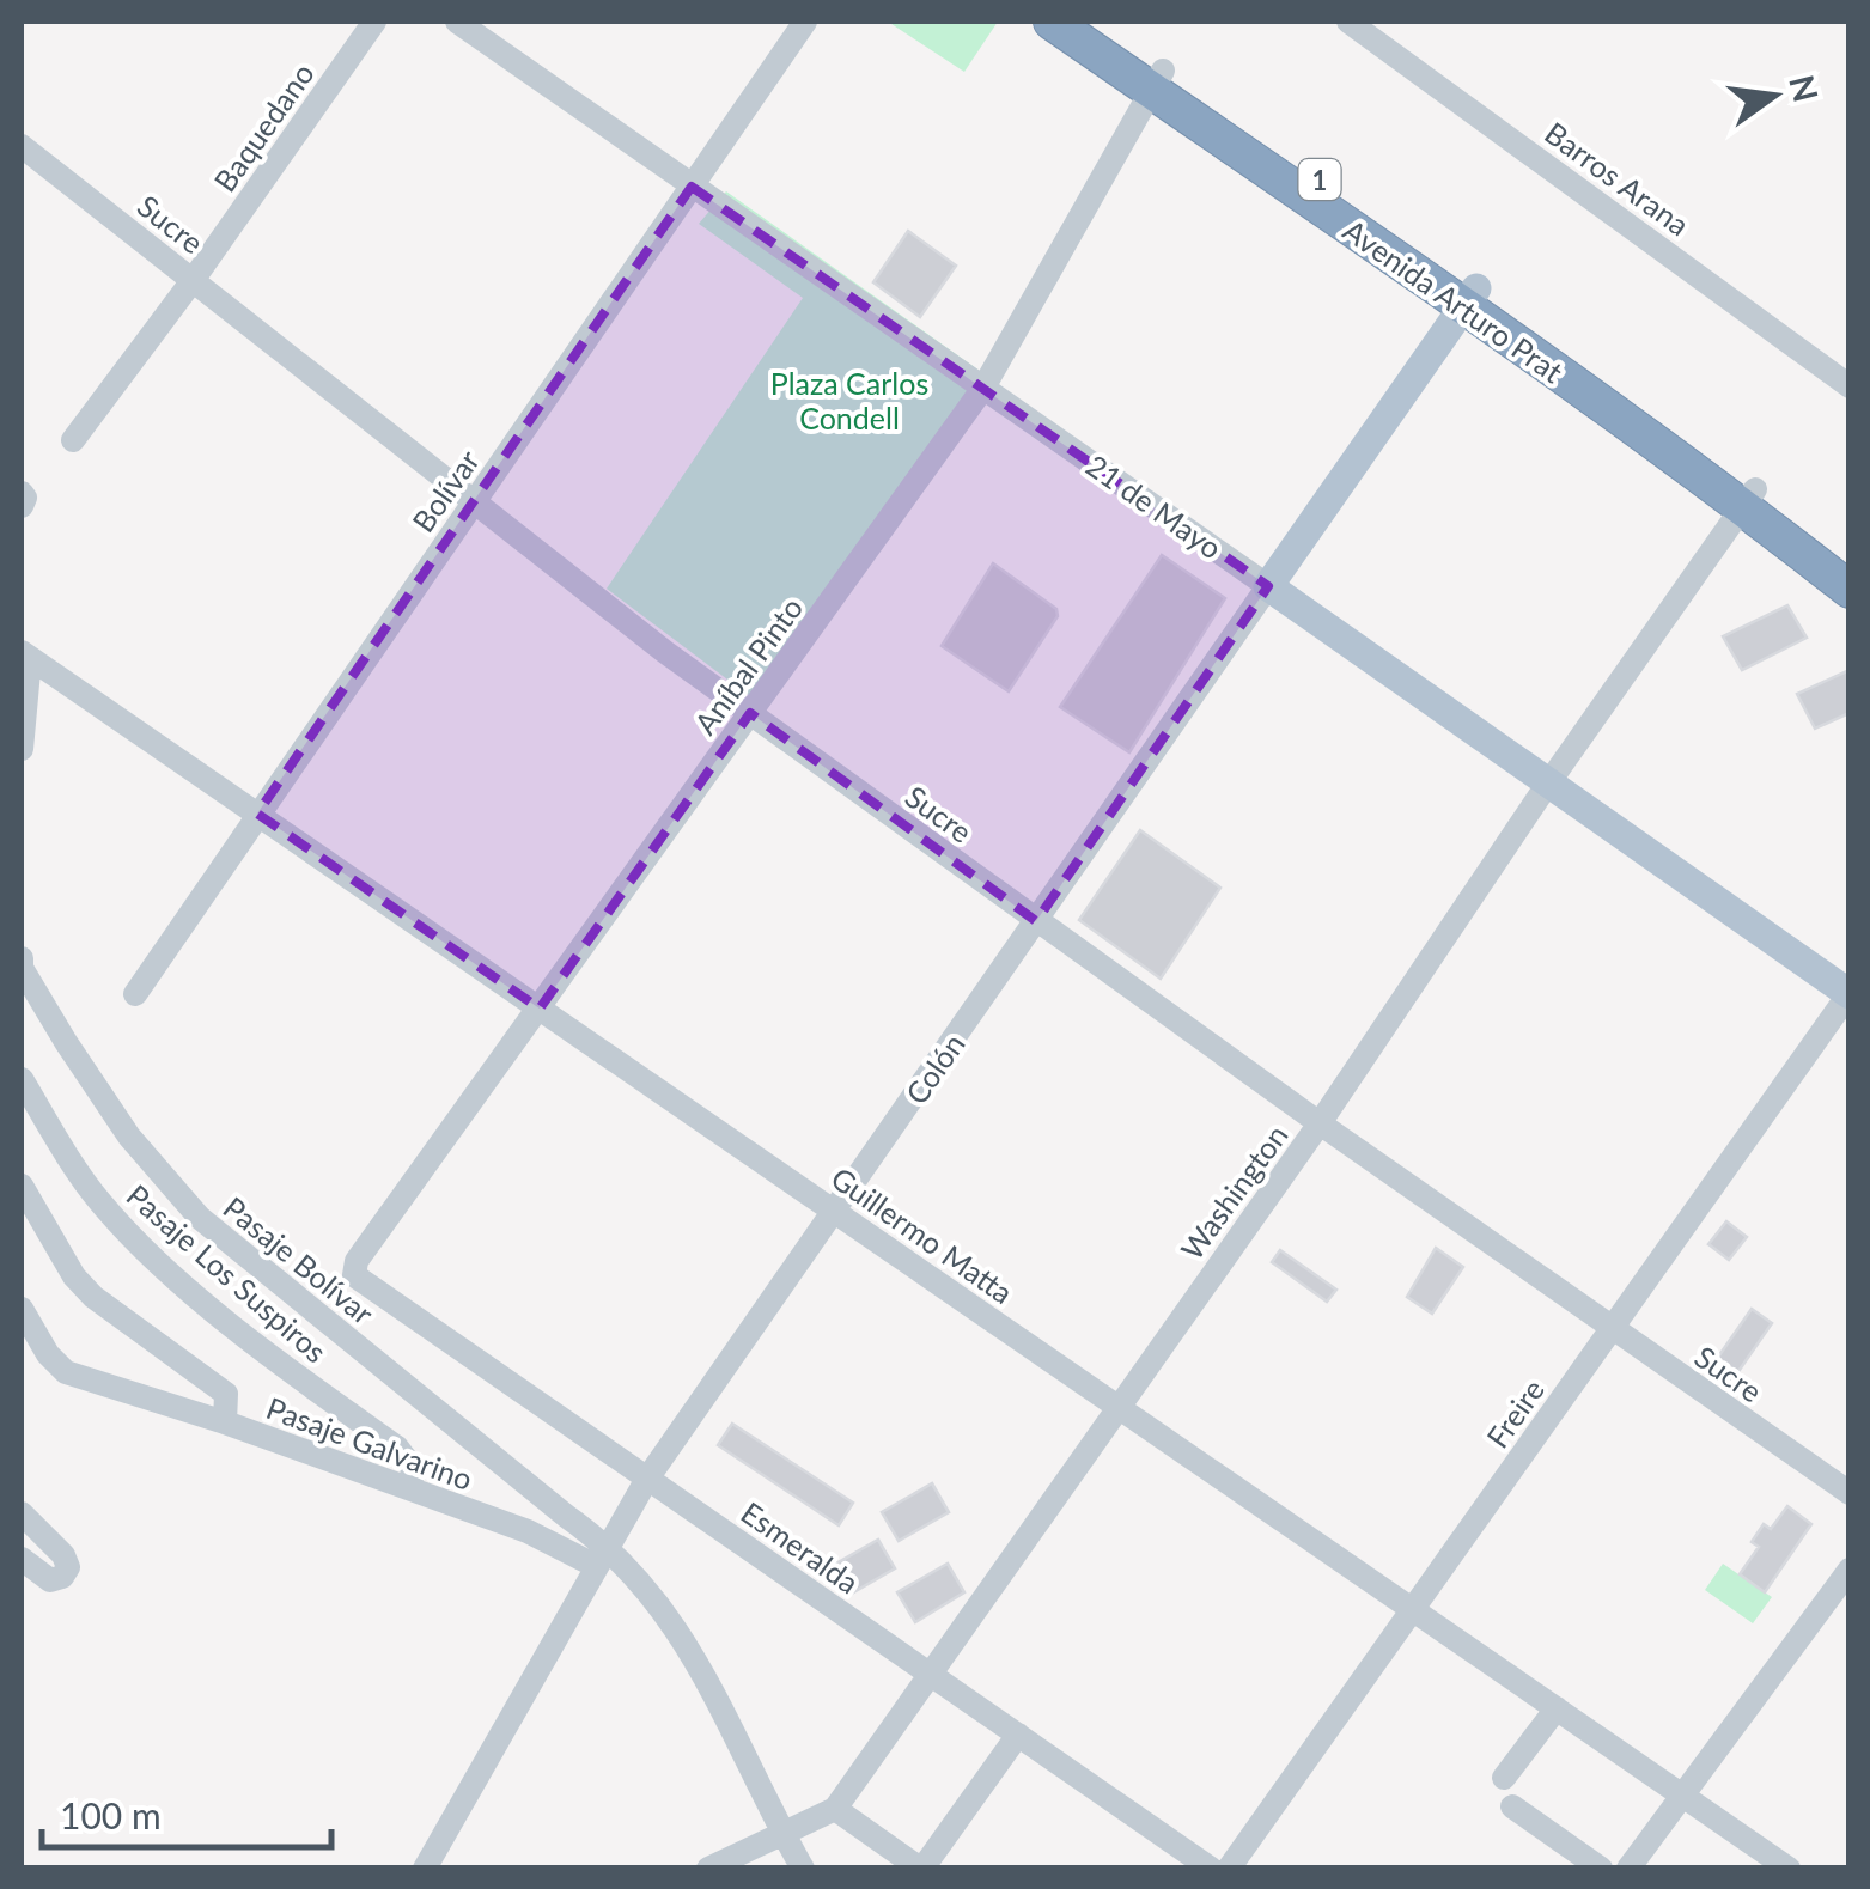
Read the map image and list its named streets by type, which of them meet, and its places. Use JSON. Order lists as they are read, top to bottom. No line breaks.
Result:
{"streets":{"highway":["1","Avenida Arturo Prat"],"main road":["21 de Mayo","Colón"],"street":["Baquedano","Barros Arana","Sucre","Bolívar","Aníbal Pinto","Washington","Guillermo Matta","Pasaje Bolívar","Pasaje Los Suspiros","Freire","Pasaje Galvarino","Esmeralda"]},"crossings":[["Baquedano","Sucre"],["Sucre","Bolívar"],["Sucre","Aníbal Pinto"],["Sucre","Colón"],["Sucre","Washington"],["Sucre","Freire"],["Avenida Arturo Prat","Aníbal Pinto"],["Avenida Arturo Prat","Colón"],["Avenida Arturo Prat","Washington"],["Bolívar","21 de Mayo"],["Bolívar","Guillermo Matta"],["21 de Mayo","Aníbal Pinto"],["21 de Mayo","Colón"],["21 de Mayo","Washington"],["21 de Mayo","Freire"],["Aníbal Pinto","Guillermo Matta"],["Aníbal Pinto","Esmeralda"],["Colón","Guillermo Matta"],["Colón","Pasaje Bolívar"],["Colón","Pasaje Galvarino"],["Colón","Esmeralda"],["Washington","Guillermo Matta"],["Washington","Esmeralda"],["Guillermo Matta","Freire"],["Pasaje Bolívar","Pasaje Galvarino"],["Pasaje Los Suspiros","Pasaje Galvarino"]],"parks":["Plaza Carlos Condell"],"scale_bar":"100 m","north":"right"}
